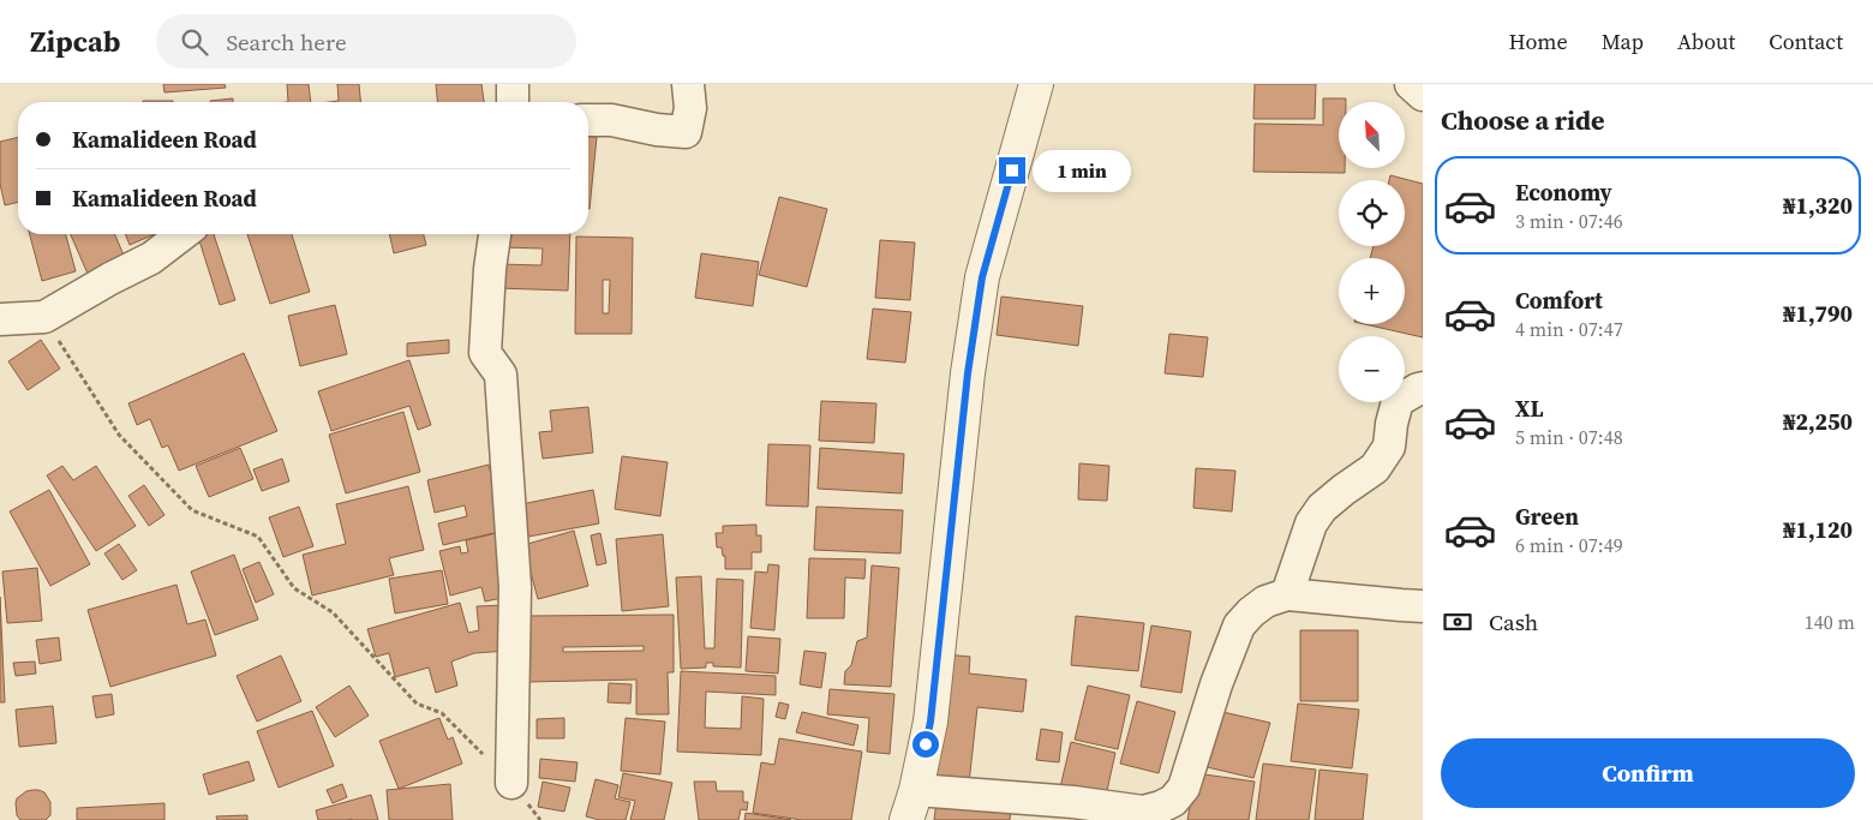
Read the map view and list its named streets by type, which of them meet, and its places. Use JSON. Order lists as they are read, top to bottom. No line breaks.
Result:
{"north":"top left","page":{"header":"Zipcab","search":"Search here","nav":["Home","Map","About","Contact"],"heading":"Choose a ride","map_buttons":["+","−"],"banner":["Kamalideen Road","Kamalideen Road"],"bubble":"1 min","list":[{"name":"Economy","note":"3 min · 07:46","value":"₦1,320"},{"name":"Comfort","note":"4 min · 07:47","value":"₦1,790"},{"name":"XL","note":"5 min · 07:48","value":"₦2,250"},{"name":"Green","note":"6 min · 07:49","value":"₦1,120"}],"pay":["Cash","140 m"],"buttons":"Confirm"}}
